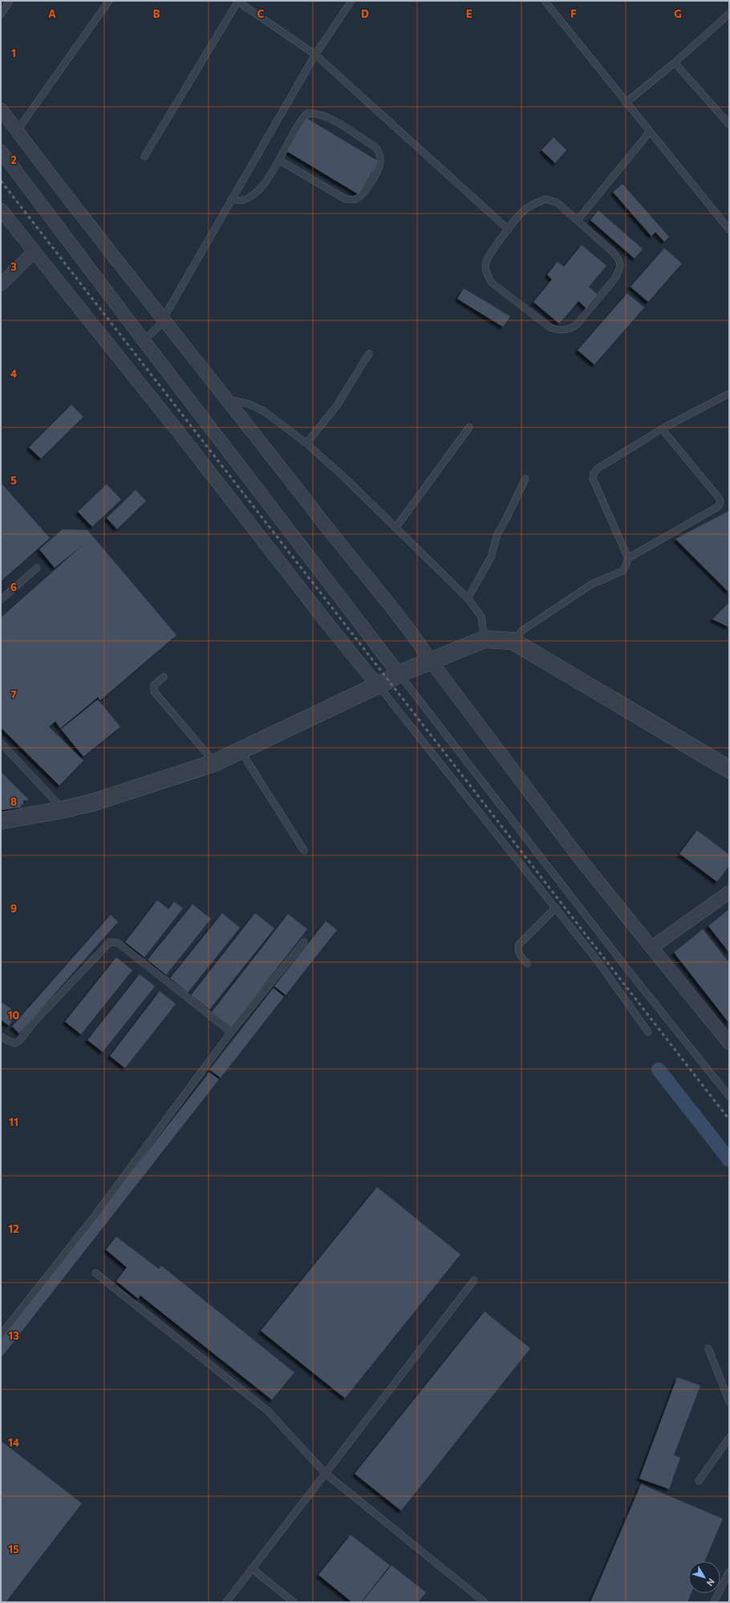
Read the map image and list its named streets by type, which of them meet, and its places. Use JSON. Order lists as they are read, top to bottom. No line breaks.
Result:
{"north":"bottom right","grid":{"columns":["A","B","C","D","E","F","G"],"rows":["1","2","3","4","5","6","7","8","9","10","11","12","13","14","15"]}}
